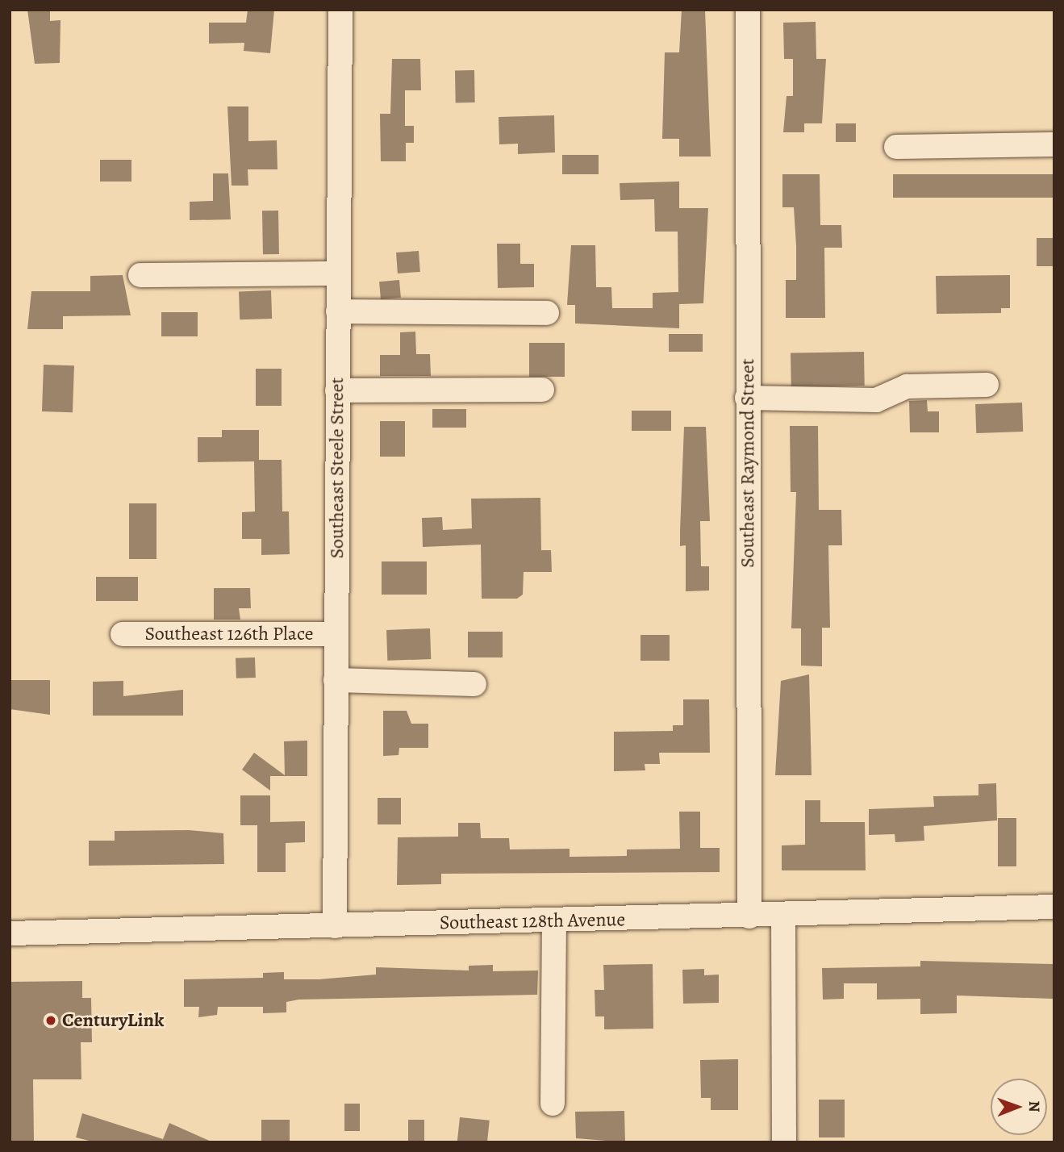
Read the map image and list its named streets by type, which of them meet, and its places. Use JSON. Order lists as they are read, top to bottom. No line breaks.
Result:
{"streets":{"street":["Southeast Raymond Street","Southeast Steele Street","Southeast 126th Place","Southeast 128th Avenue"]},"crossings":[["Southeast Raymond Street","Southeast 128th Avenue"],["Southeast Steele Street","Southeast 126th Place"],["Southeast Steele Street","Southeast 128th Avenue"]],"places":["CenturyLink"],"north":"right"}
